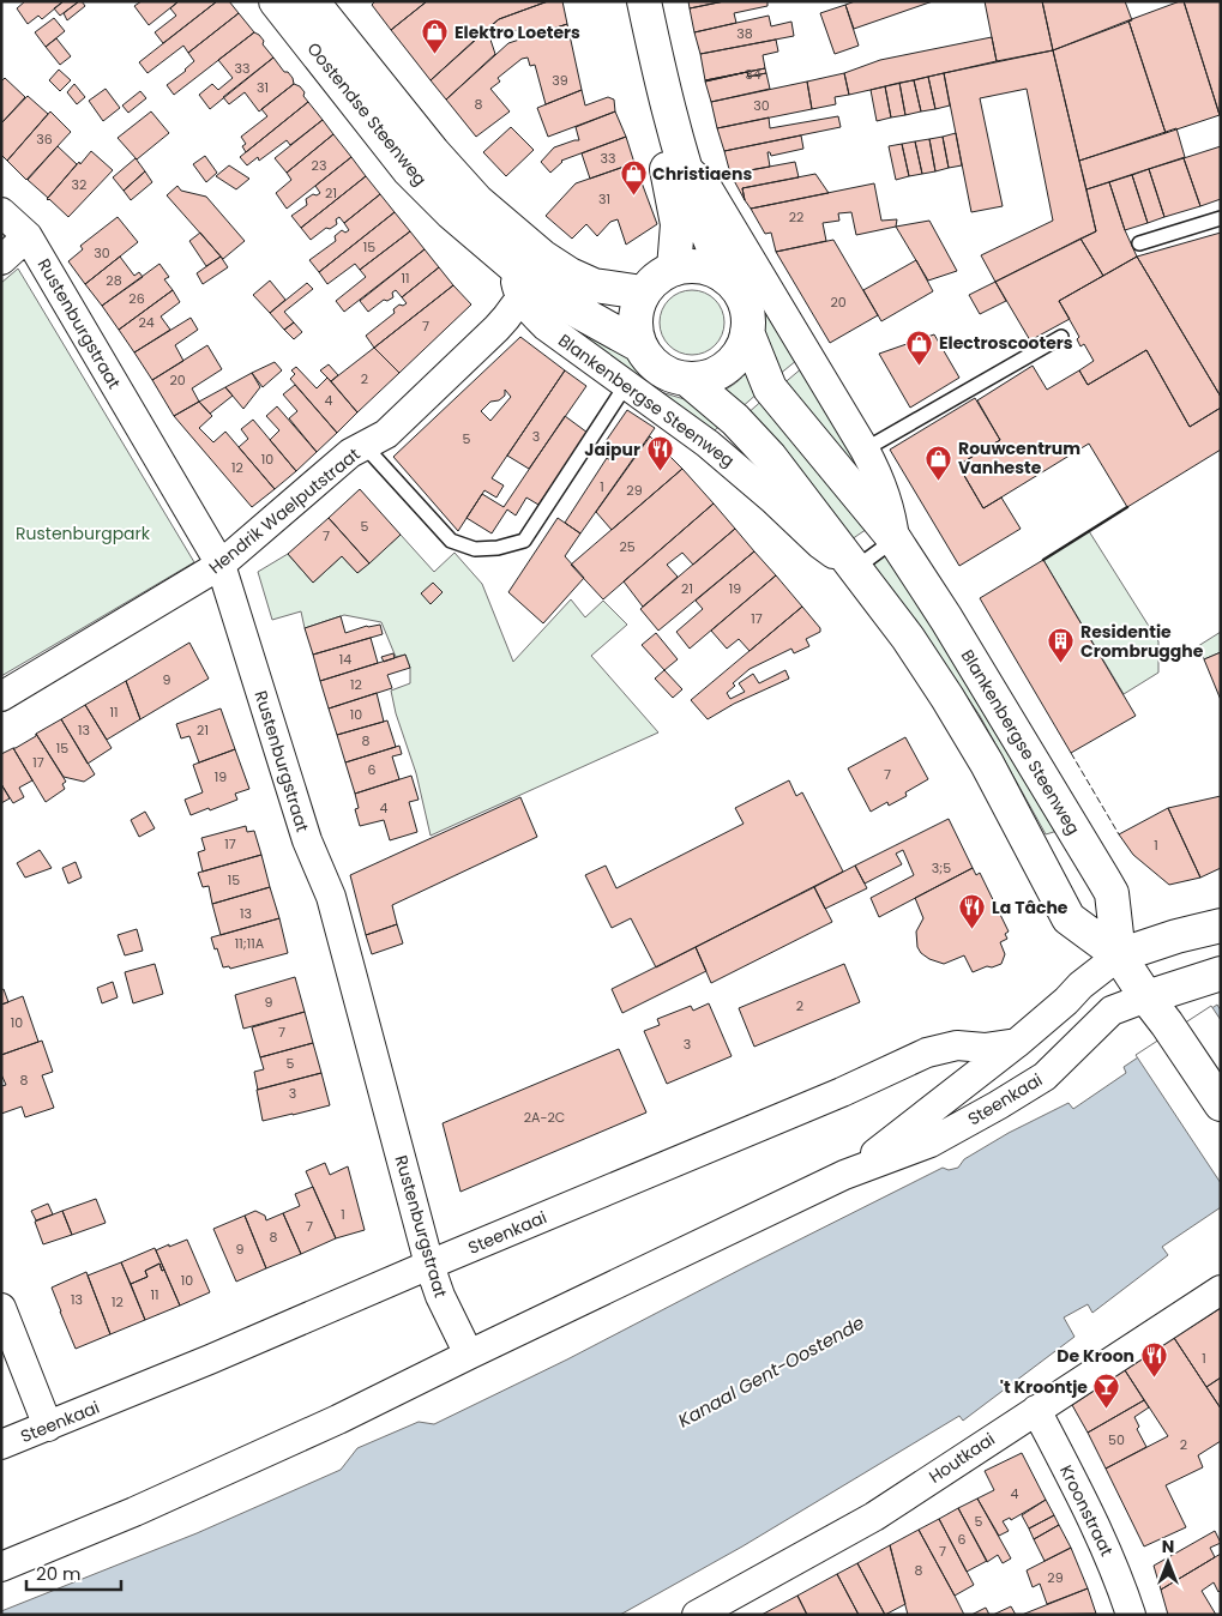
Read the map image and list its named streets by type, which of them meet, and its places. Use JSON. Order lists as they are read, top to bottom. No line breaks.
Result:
{"streets":{"main road":["Oostendse Steenweg","Blankenbergse Steenweg"],"street":["Rustenburgstraat","Hendrik Waelputstraat","Steenkaai","Houtkaai","Kroonstraat"]},"crossings":[["Oostendse Steenweg","Blankenbergse Steenweg"],["Oostendse Steenweg","Hendrik Waelputstraat"],["Rustenburgstraat","Hendrik Waelputstraat"],["Rustenburgstraat","Steenkaai"],["Blankenbergse Steenweg","Hendrik Waelputstraat"],["Blankenbergse Steenweg","Steenkaai"],["Houtkaai","Kroonstraat"]],"water":["Kanaal Gent-Oostende"],"parks":["Rustenburgpark"],"places":{"shop":["Elektro Loeters","Christiaens","Electroscooters","Rouwcentrum Vanheste"],"restaurant":["Jaipur","La Tâche","De Kroon"],"building":["Residentie Crombrugghe"],"bar":["'t Kroontje"]},"house_numbers":["38","33","34","39","31","8","30","36","33","23","32","21","31","22","15","30","11","28","26","20","24","7","2","20","4","3","5","10","12","1","29","5","7","25","21","19","17","14","9","12","11","10","13","21","8","15","17","6","7","19","4","17","1","3;5","15","13","11;11A","9","2","10","7","3","5","8","3","2A-2C","1","7","8","9","10","11","13","12","1","50","2","4","5","6","7","8","29"],"scale_bar":"20 m","north":"top"}
